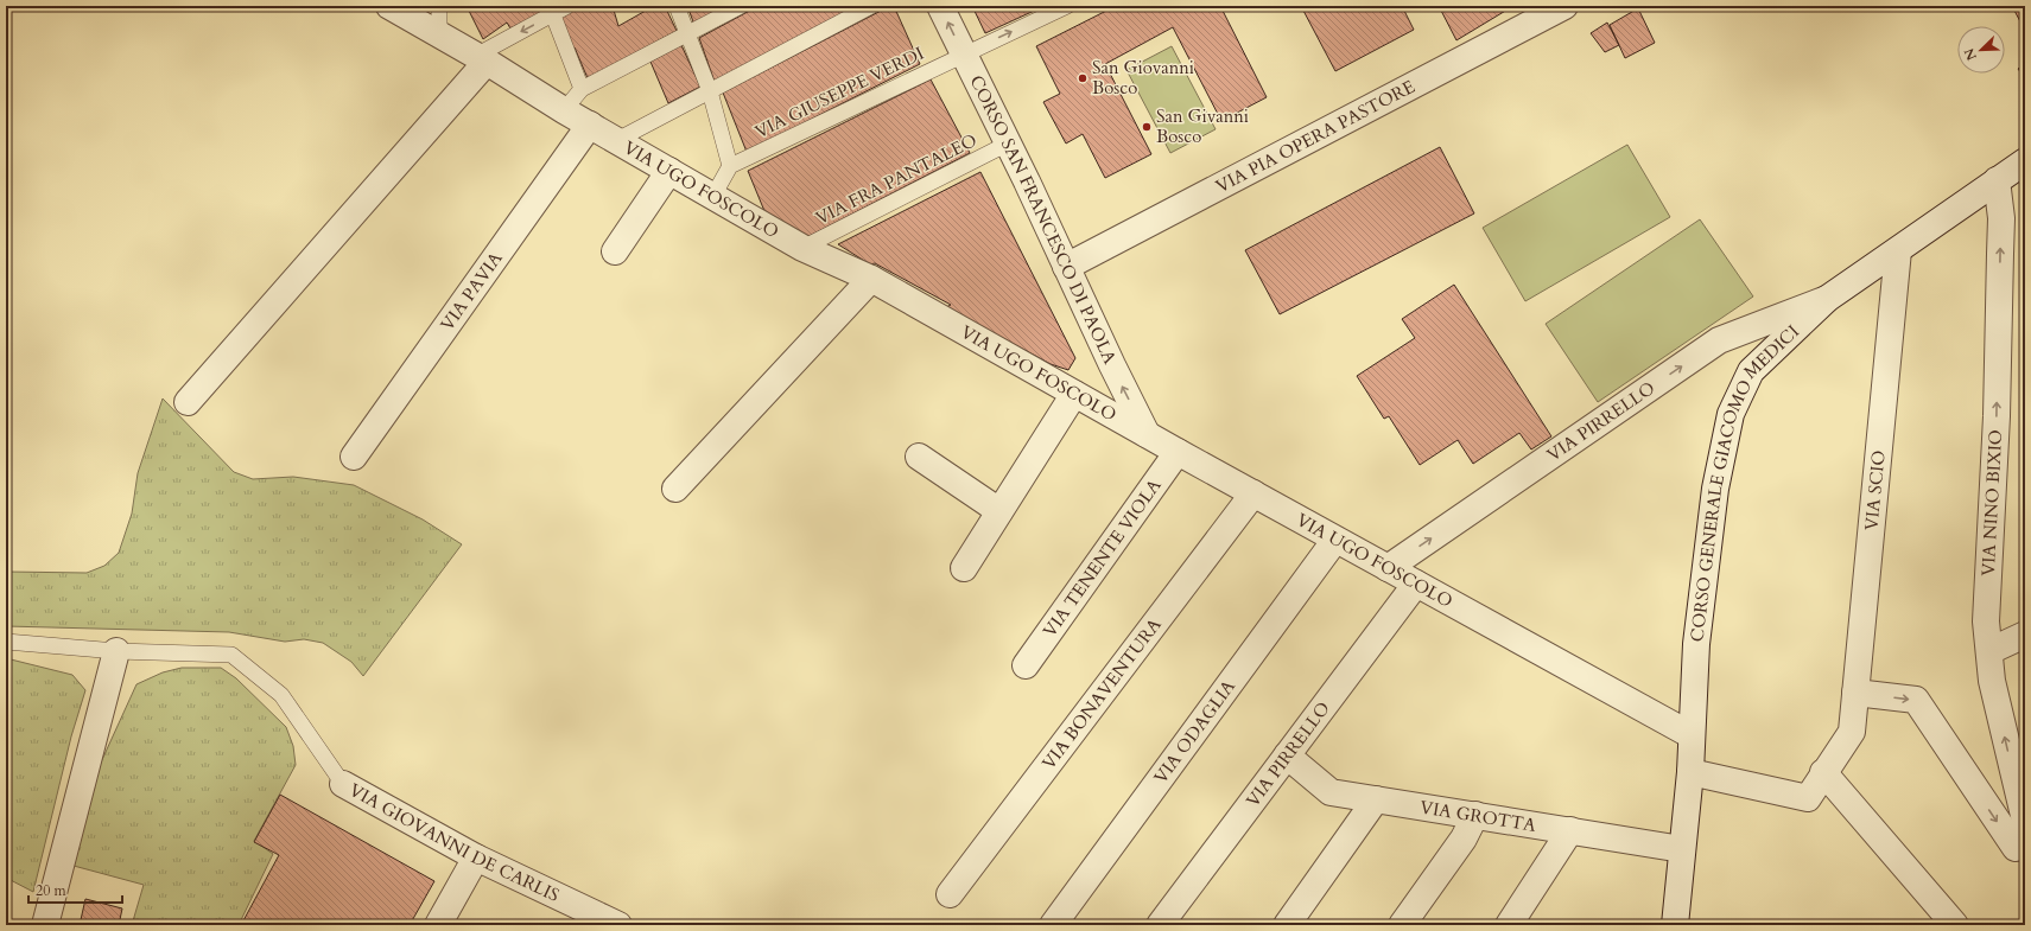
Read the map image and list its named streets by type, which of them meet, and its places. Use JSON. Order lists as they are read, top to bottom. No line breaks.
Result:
{"streets":{"street":["VIA PIA OPERA PASTORE","VIA UGO FOSCOLO","CORSO SAN FRANCESCO DI PAOLA","VIA PAVIA","VIA PIRRELLO","CORSO GENERALE GIACOMO MEDICI","VIA SCIO","VIA NINO BIXIO","VIA TENENTE VIOLA","VIA BONAVENTURA","VIA ODAGLIA","VIA GROTTA","VIA GIOVANNI DE CARLIS"],"lane":["VIA GIUSEPPE VERDI","VIA FRA PANTALEO"]},"crossings":[["VIA GIUSEPPE VERDI","CORSO SAN FRANCESCO DI PAOLA"],["VIA PIA OPERA PASTORE","CORSO SAN FRANCESCO DI PAOLA"],["VIA FRA PANTALEO","VIA UGO FOSCOLO"],["VIA FRA PANTALEO","CORSO SAN FRANCESCO DI PAOLA"],["VIA UGO FOSCOLO","CORSO SAN FRANCESCO DI PAOLA"],["VIA UGO FOSCOLO","VIA PAVIA"],["VIA UGO FOSCOLO","VIA PIRRELLO"],["VIA UGO FOSCOLO","CORSO GENERALE GIACOMO MEDICI"],["VIA UGO FOSCOLO","VIA TENENTE VIOLA"],["VIA UGO FOSCOLO","VIA BONAVENTURA"],["VIA UGO FOSCOLO","VIA ODAGLIA"],["VIA PIRRELLO","CORSO GENERALE GIACOMO MEDICI"],["VIA PIRRELLO","VIA GROTTA"],["CORSO GENERALE GIACOMO MEDICI","VIA SCIO"],["CORSO GENERALE GIACOMO MEDICI","VIA NINO BIXIO"],["CORSO GENERALE GIACOMO MEDICI","VIA GROTTA"]],"one_way":["CORSO SAN FRANCESCO DI PAOLA","VIA PIRRELLO","VIA NINO BIXIO"],"places":["San Giovanni Bosco","San Givanni Bosco"],"scale_bar":"20 m","north":"bottom left"}
